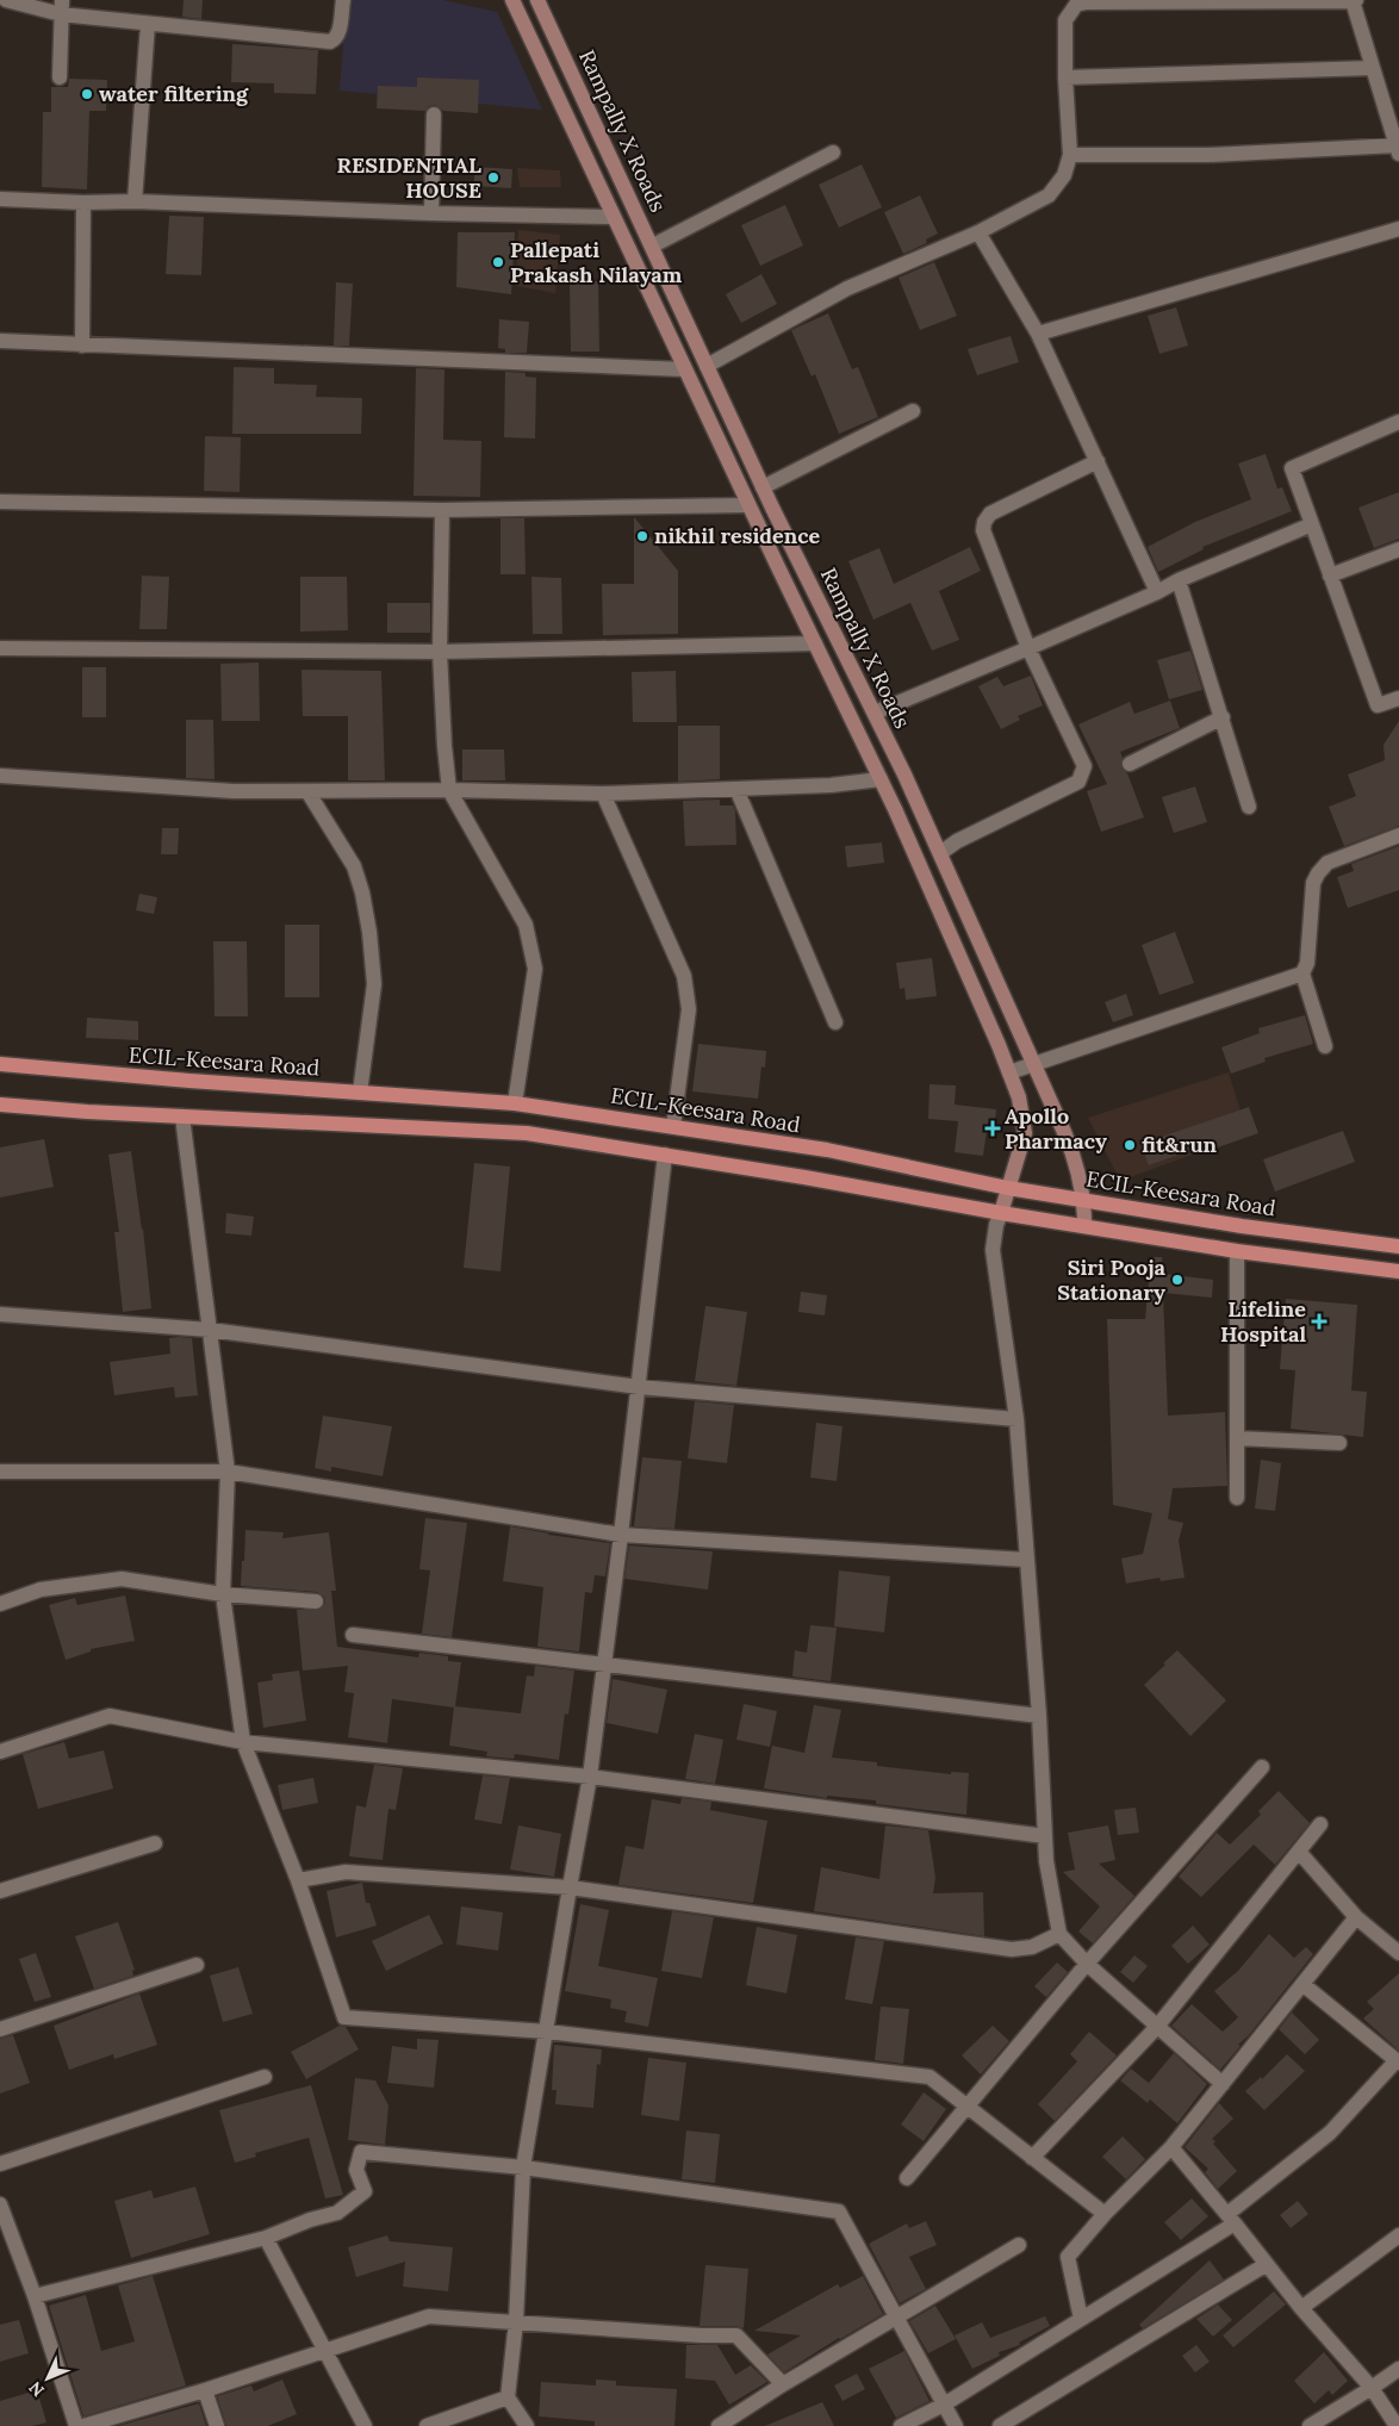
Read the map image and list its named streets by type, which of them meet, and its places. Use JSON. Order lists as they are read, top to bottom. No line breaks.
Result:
{"streets":{"main road":["Rampally X Roads","ECIL-Keesara Road"]},"crossings":[["Rampally X Roads","ECIL-Keesara Road"]],"places":{"other":["water filtering","RESIDENTIAL HOUSE","Pallepati Prakash Nilayam","nikhil residence","fit&run","Siri Pooja Stationary"],"health":["Apollo Pharmacy","Lifeline Hospital"]},"north":"bottom left"}
